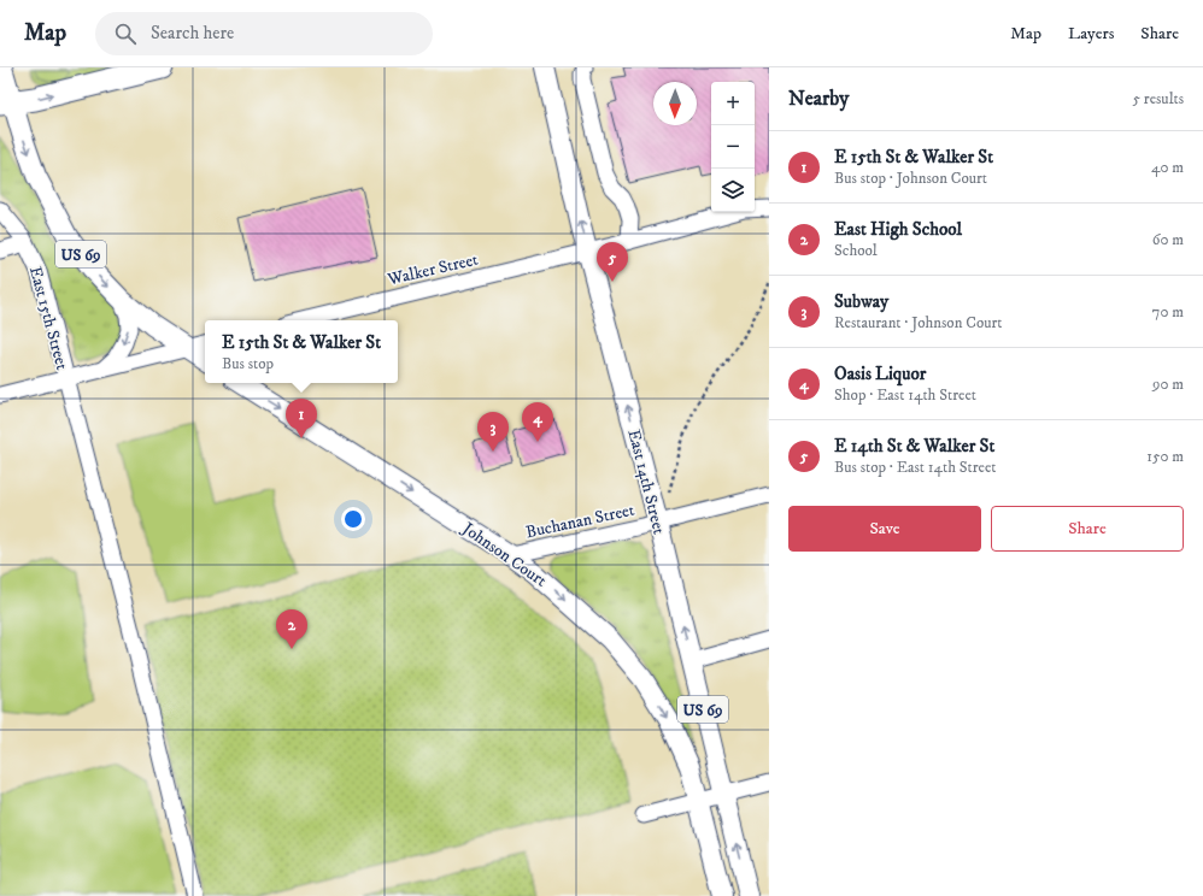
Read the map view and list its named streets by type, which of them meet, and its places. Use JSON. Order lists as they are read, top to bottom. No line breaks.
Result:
{"streets":{"main road":["US 69","East 14th Street","Johnson Court"],"street":["Walker Street","East 15th Street","Buchanan Street"]},"crossings":[["US 69","Johnson Court"],["Walker Street","East 14th Street"],["East 14th Street","Buchanan Street"],["Buchanan Street","Johnson Court"]],"one_way":["East 14th Street","Johnson Court"],"north":"bottom","page":{"header":"Map","search":"Search here","nav":["Map","Layers","Share"],"heading":["Nearby","5 results"],"map_buttons":["+","−"],"list":[{"mark":"1","name":"E 15th St & Walker St","note":"Bus stop · Johnson Court","value":"40 m"},{"mark":"2","name":"East High School","note":"School","value":"60 m"},{"mark":"3","name":"Subway","note":"Restaurant · Johnson Court","value":"70 m"},{"mark":"4","name":"Oasis Liquor","note":"Shop · East 14th Street","value":"90 m"},{"mark":"5","name":"E 14th St & Walker St","note":"Bus stop · East 14th Street","value":"150 m"}],"pins":["5","1","4","3","2"],"popup":["E 15th St & Walker St","Bus stop"],"buttons":["Save","Share"]}}
